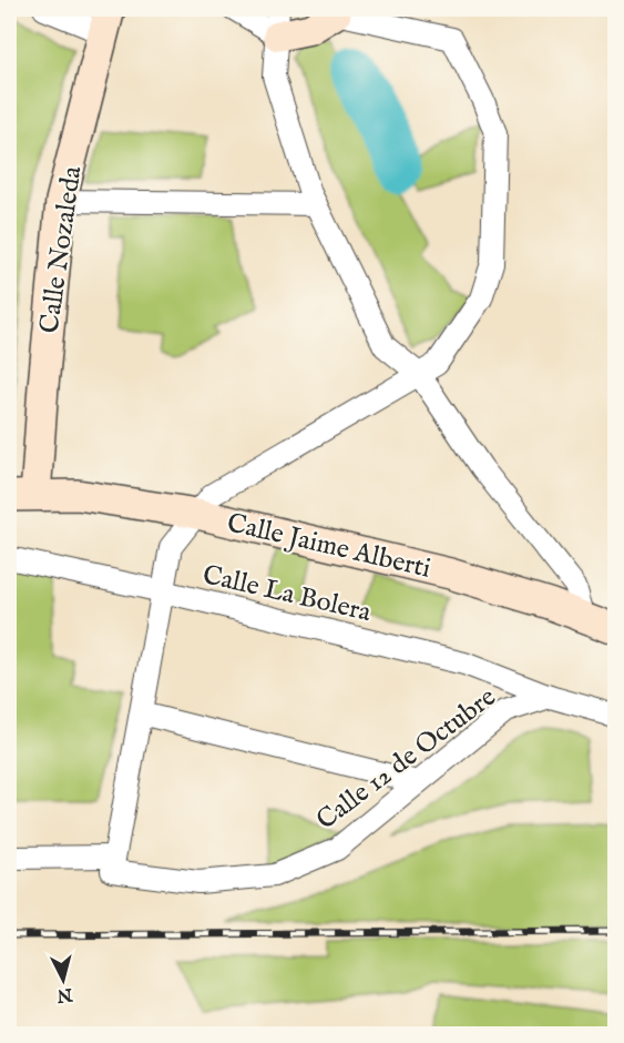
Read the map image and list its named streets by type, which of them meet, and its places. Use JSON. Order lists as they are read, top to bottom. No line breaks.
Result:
{"streets":{"street":["Calle Nozaleda","Calle Jaime Alberti","Calle La Bolera","Calle 12 de Octubre"]},"crossings":[["Calle Nozaleda","Calle Jaime Alberti"],["Calle La Bolera","Calle 12 de Octubre"]],"north":"bottom"}
